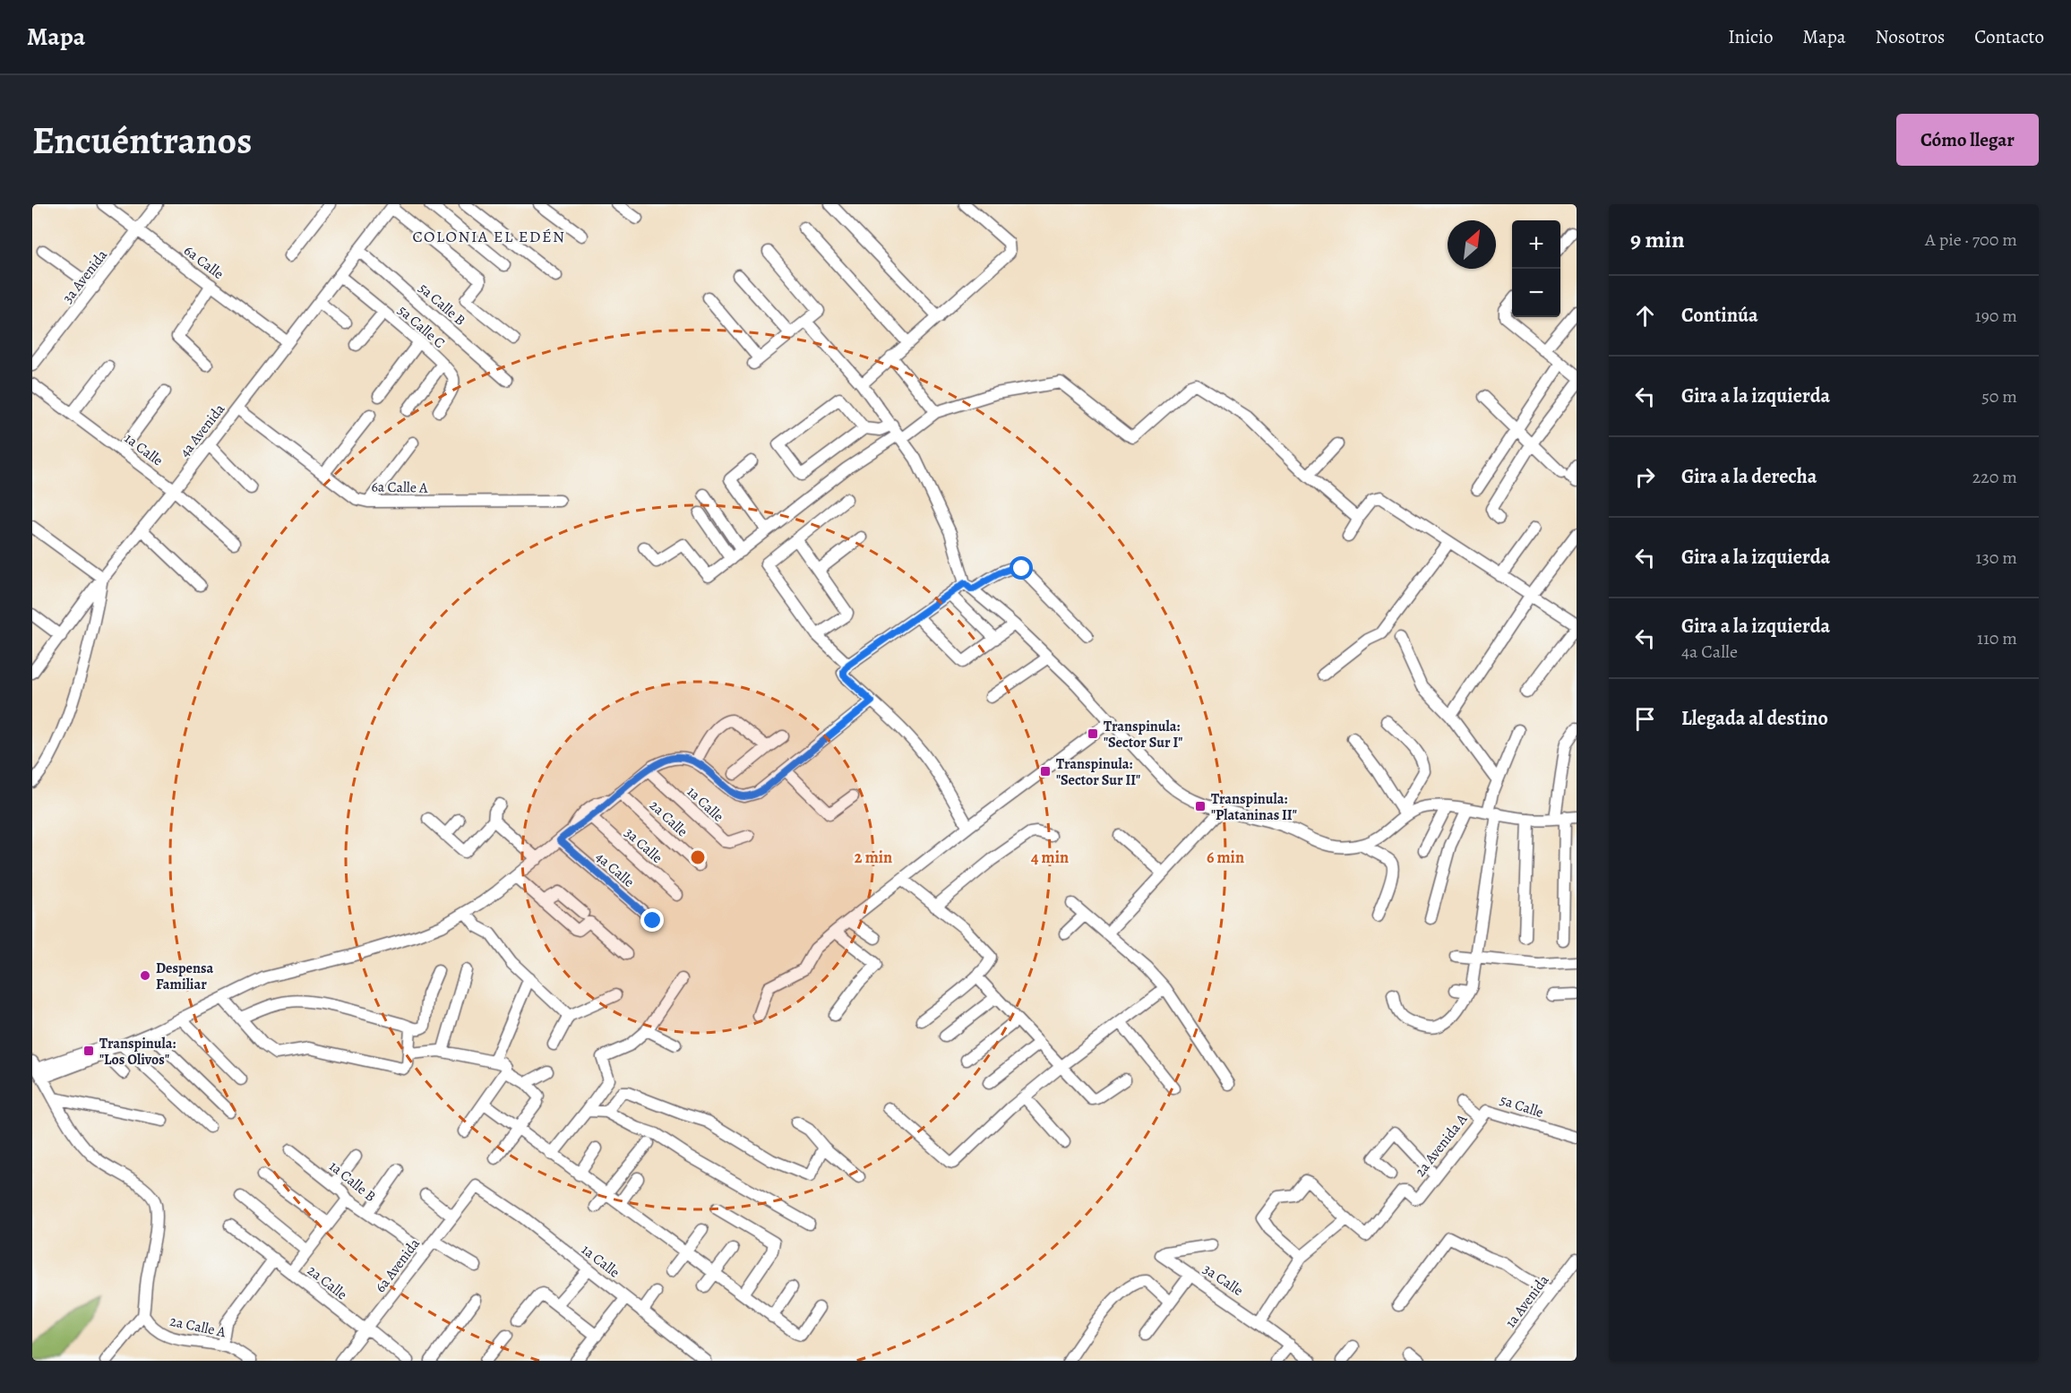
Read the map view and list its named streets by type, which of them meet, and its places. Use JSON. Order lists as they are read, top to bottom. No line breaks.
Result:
{"streets":{"street":["6a Calle","3a Avenida","5a Calle B","5a Calle C","4a Avenida","1a Calle","6a Calle A","2a Calle","3a Calle","4a Calle","5a Calle","2a Avenida A","1a Calle B","6a Avenida","1a Avenida","2a Calle A"]},"crossings":[["6a Calle","3a Avenida"],["6a Calle","4a Avenida"],["5a Calle B","4a Avenida"],["5a Calle C","4a Avenida"],["4a Avenida","1a Calle"],["4a Avenida","6a Calle A"],["1a Calle","6a Avenida"],["2a Calle","6a Avenida"],["5a Calle","2a Avenida A"],["1a Calle B","6a Avenida"]],"districts":["COLONIA EL EDÉN"],"places":{"transit":["Transpinula: \"Sector Sur I\"","Transpinula: \"Sector Sur II\"","Transpinula: \"Plataninas II\"","Transpinula: \"Los Olivos\""],"other":["Despensa Familiar"]},"north":"top right","page":{"header":"Mapa","nav":["Inicio","Mapa","Nosotros","Contacto"],"buttons":"Cómo llegar","title":"Encuéntranos","heading":["9 min","A pie · 700 m"],"map_buttons":["+","−"],"list":[["Continúa","190 m"],["Gira a la izquierda","50 m"],["Gira a la derecha","220 m"],["Gira a la izquierda","130 m"],["Gira a la izquierda","4a Calle","110 m"],"Llegada al destino"]},"rings":["2 min","4 min","6 min"]}
